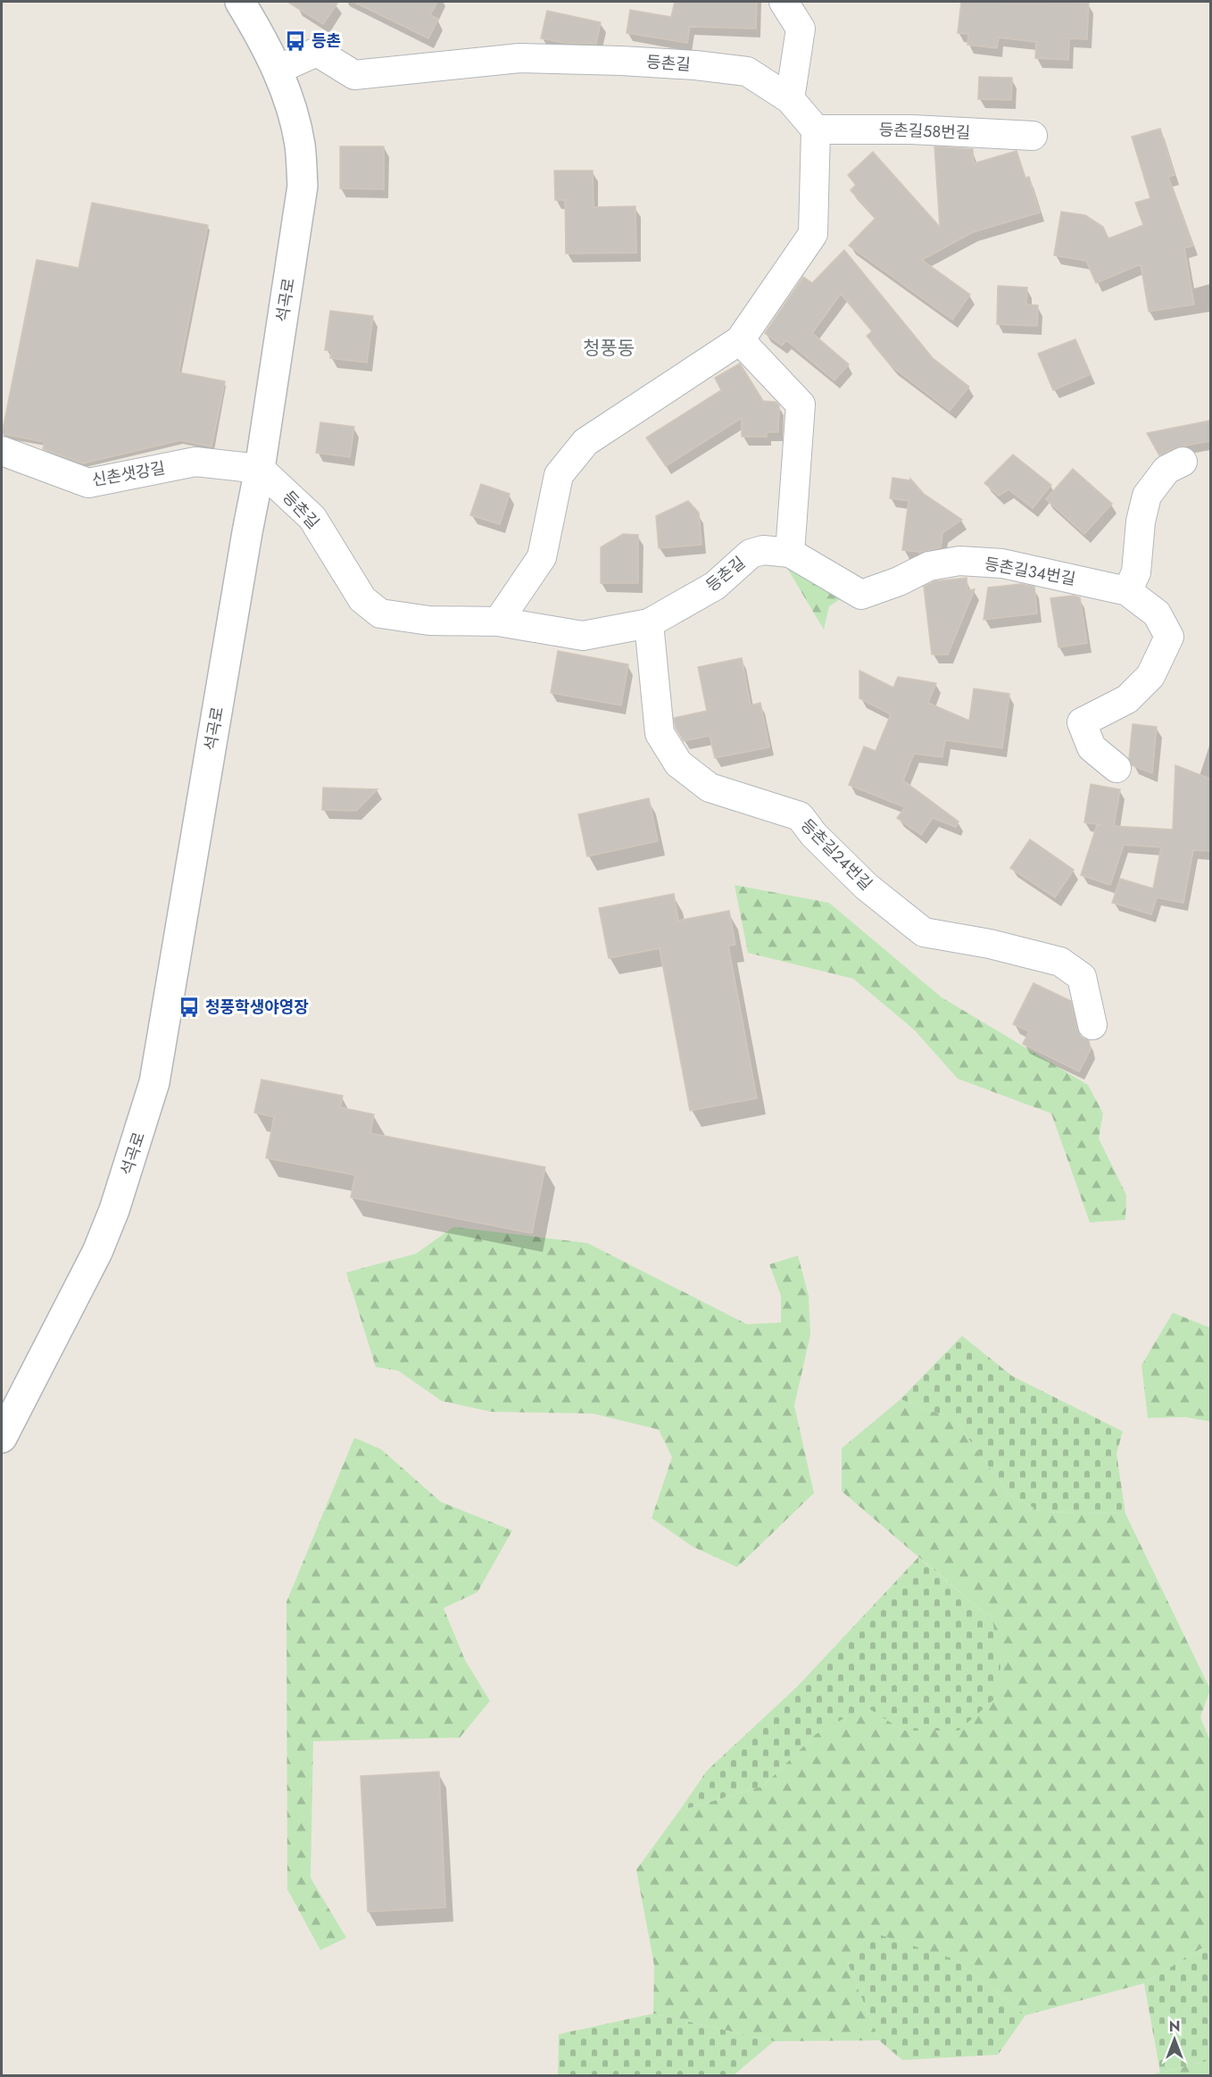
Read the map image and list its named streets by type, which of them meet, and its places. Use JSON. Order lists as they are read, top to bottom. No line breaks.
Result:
{"streets":{"street":["등촌길","등촌길58번길","석곡로","신촌샛강길","등촌길34번길","등촌길24번길"]},"crossings":[["등촌길","등촌길58번길"],["등촌길","석곡로"],["등촌길","신촌샛강길"],["등촌길","등촌길34번길"],["등촌길","등촌길24번길"],["석곡로","신촌샛강길"]],"districts":["청풍동"],"places":{"bus stop":["등촌","청풍학생야영장"]},"north":"top"}
